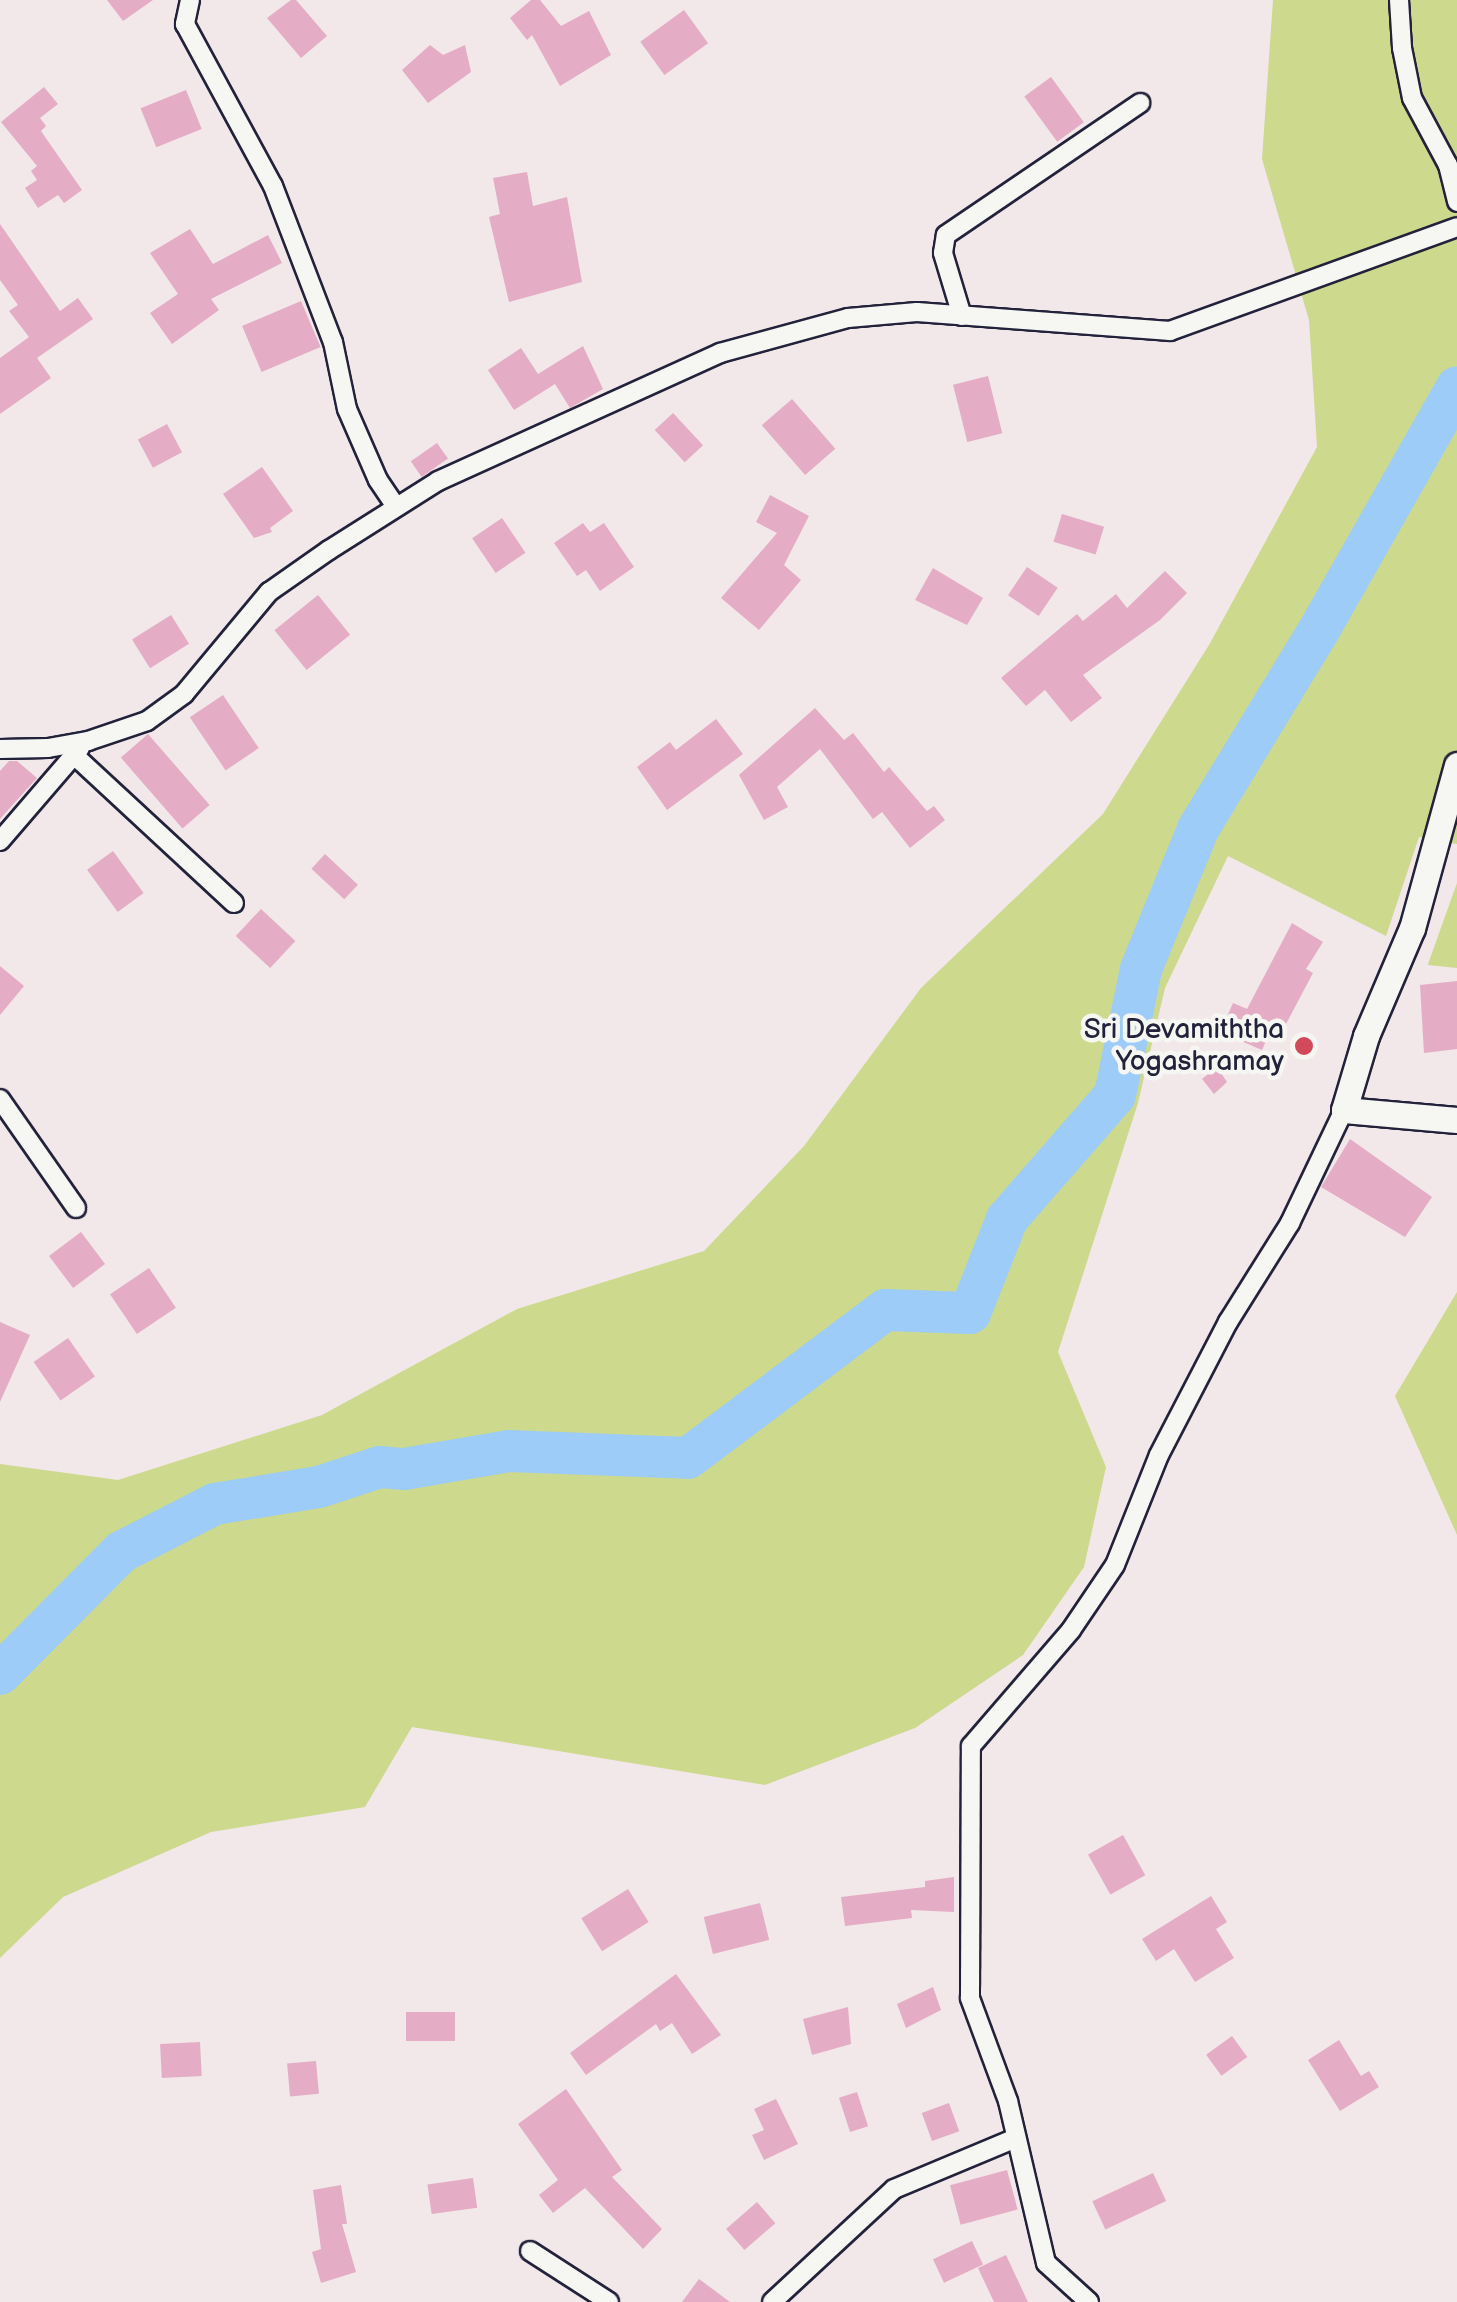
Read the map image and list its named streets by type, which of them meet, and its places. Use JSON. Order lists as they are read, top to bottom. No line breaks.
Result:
{"places":["Sri Devamiththa Yogashramay"]}
